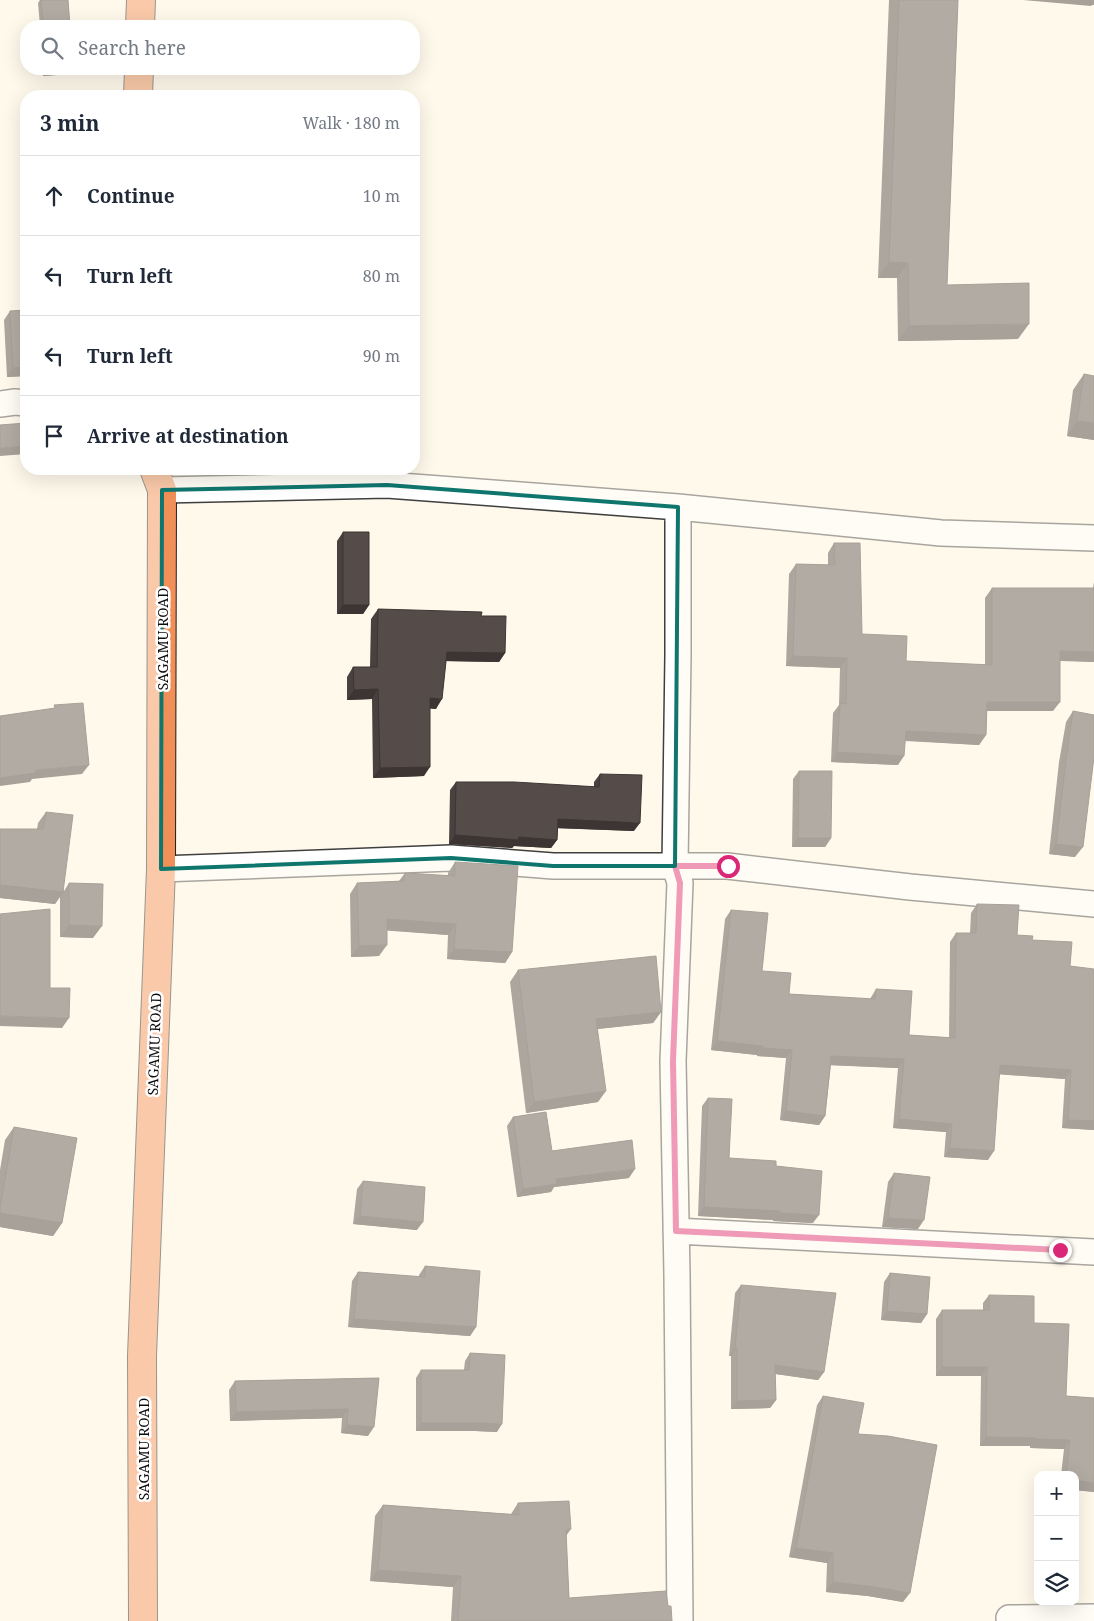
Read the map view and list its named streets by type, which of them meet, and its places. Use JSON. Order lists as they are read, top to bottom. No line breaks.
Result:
{"streets":{"highway":["SAGAMU ROAD"]},"page":{"search":"Search here","heading":["3 min","Walk · 180 m"],"list":[["Continue","10 m"],["Turn left","80 m"],["Turn left","90 m"],"Arrive at destination"],"map_buttons":["+","−"]}}
